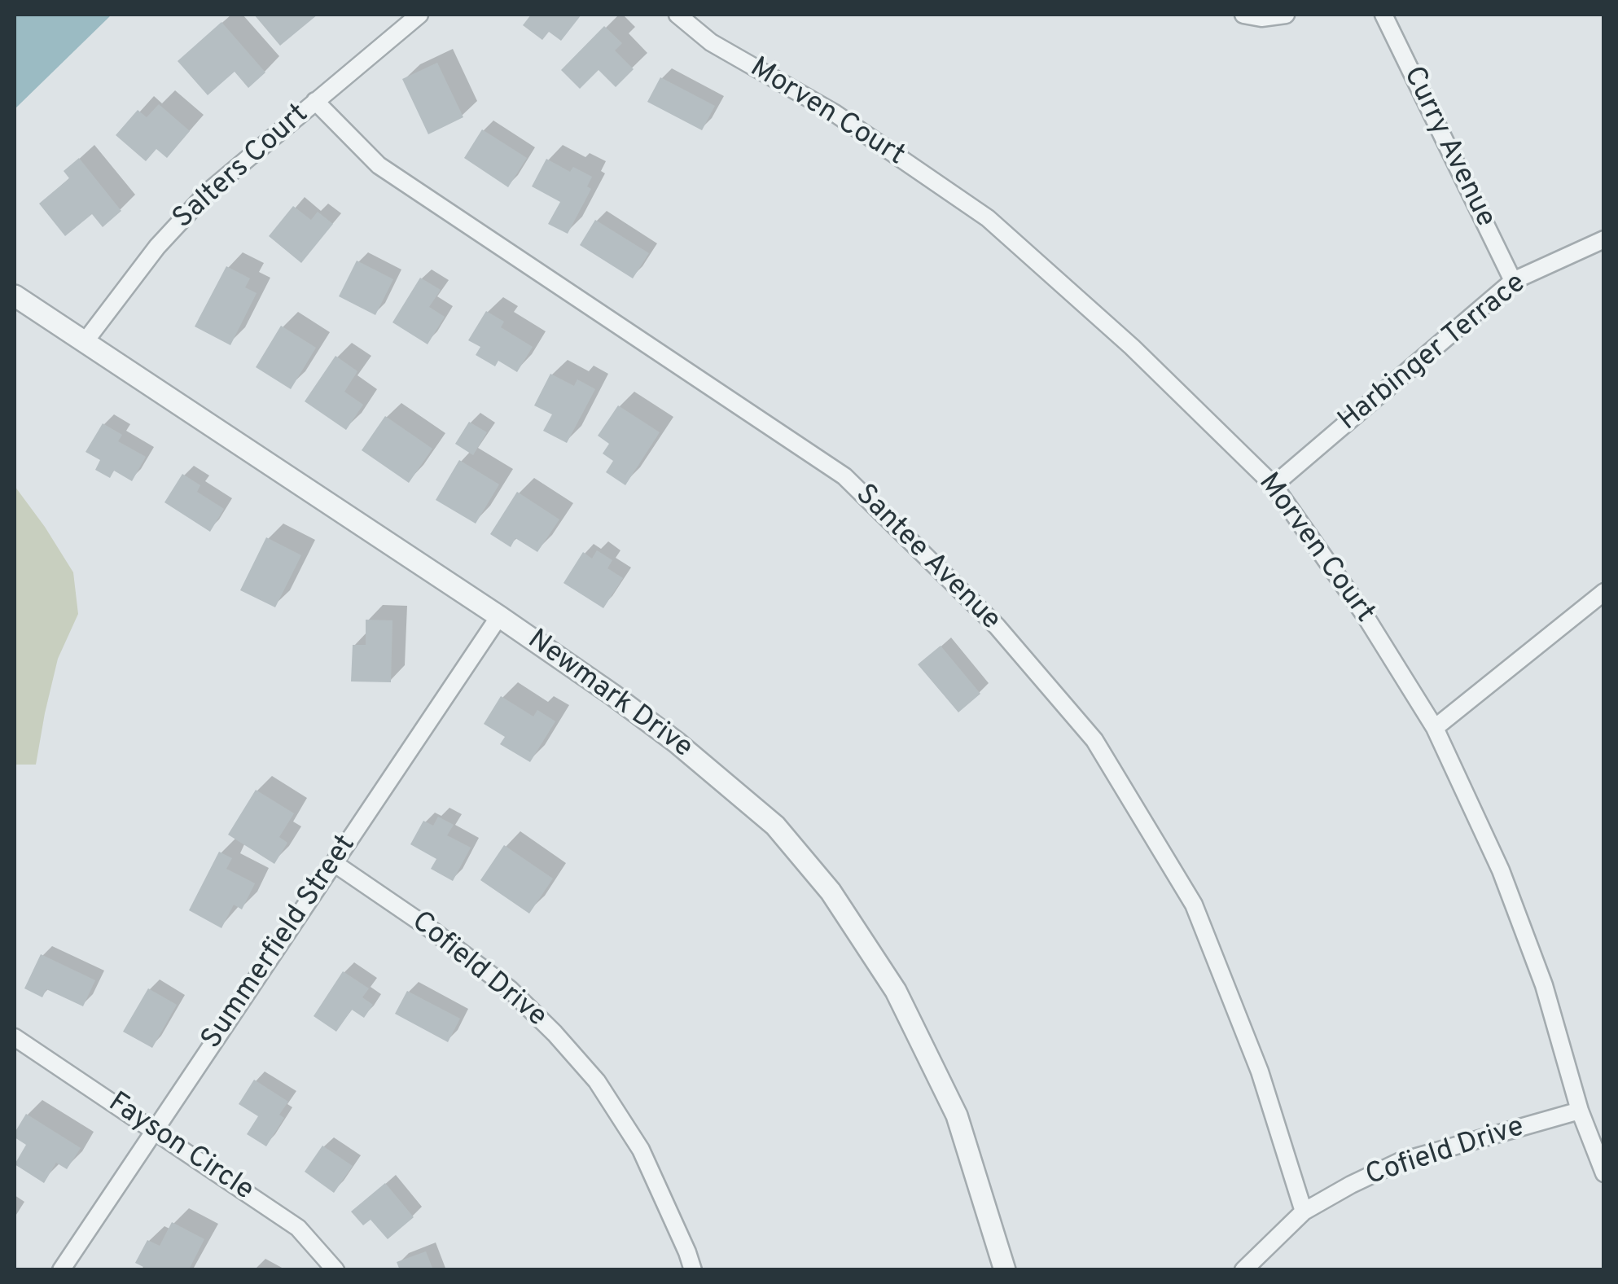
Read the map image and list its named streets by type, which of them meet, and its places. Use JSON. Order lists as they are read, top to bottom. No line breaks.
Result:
{"streets":{"street":["Morven Court","Curry Avenue","Salters Court","Harbinger Terrace","Santee Avenue","Newmark Drive","Summerfield Street","Cofield Drive","Fayson Circle"]},"crossings":[["Morven Court","Harbinger Terrace"],["Morven Court","Cofield Drive"],["Curry Avenue","Harbinger Terrace"],["Salters Court","Santee Avenue"],["Salters Court","Newmark Drive"],["Santee Avenue","Cofield Drive"],["Newmark Drive","Summerfield Street"],["Summerfield Street","Cofield Drive"],["Summerfield Street","Fayson Circle"]]}
